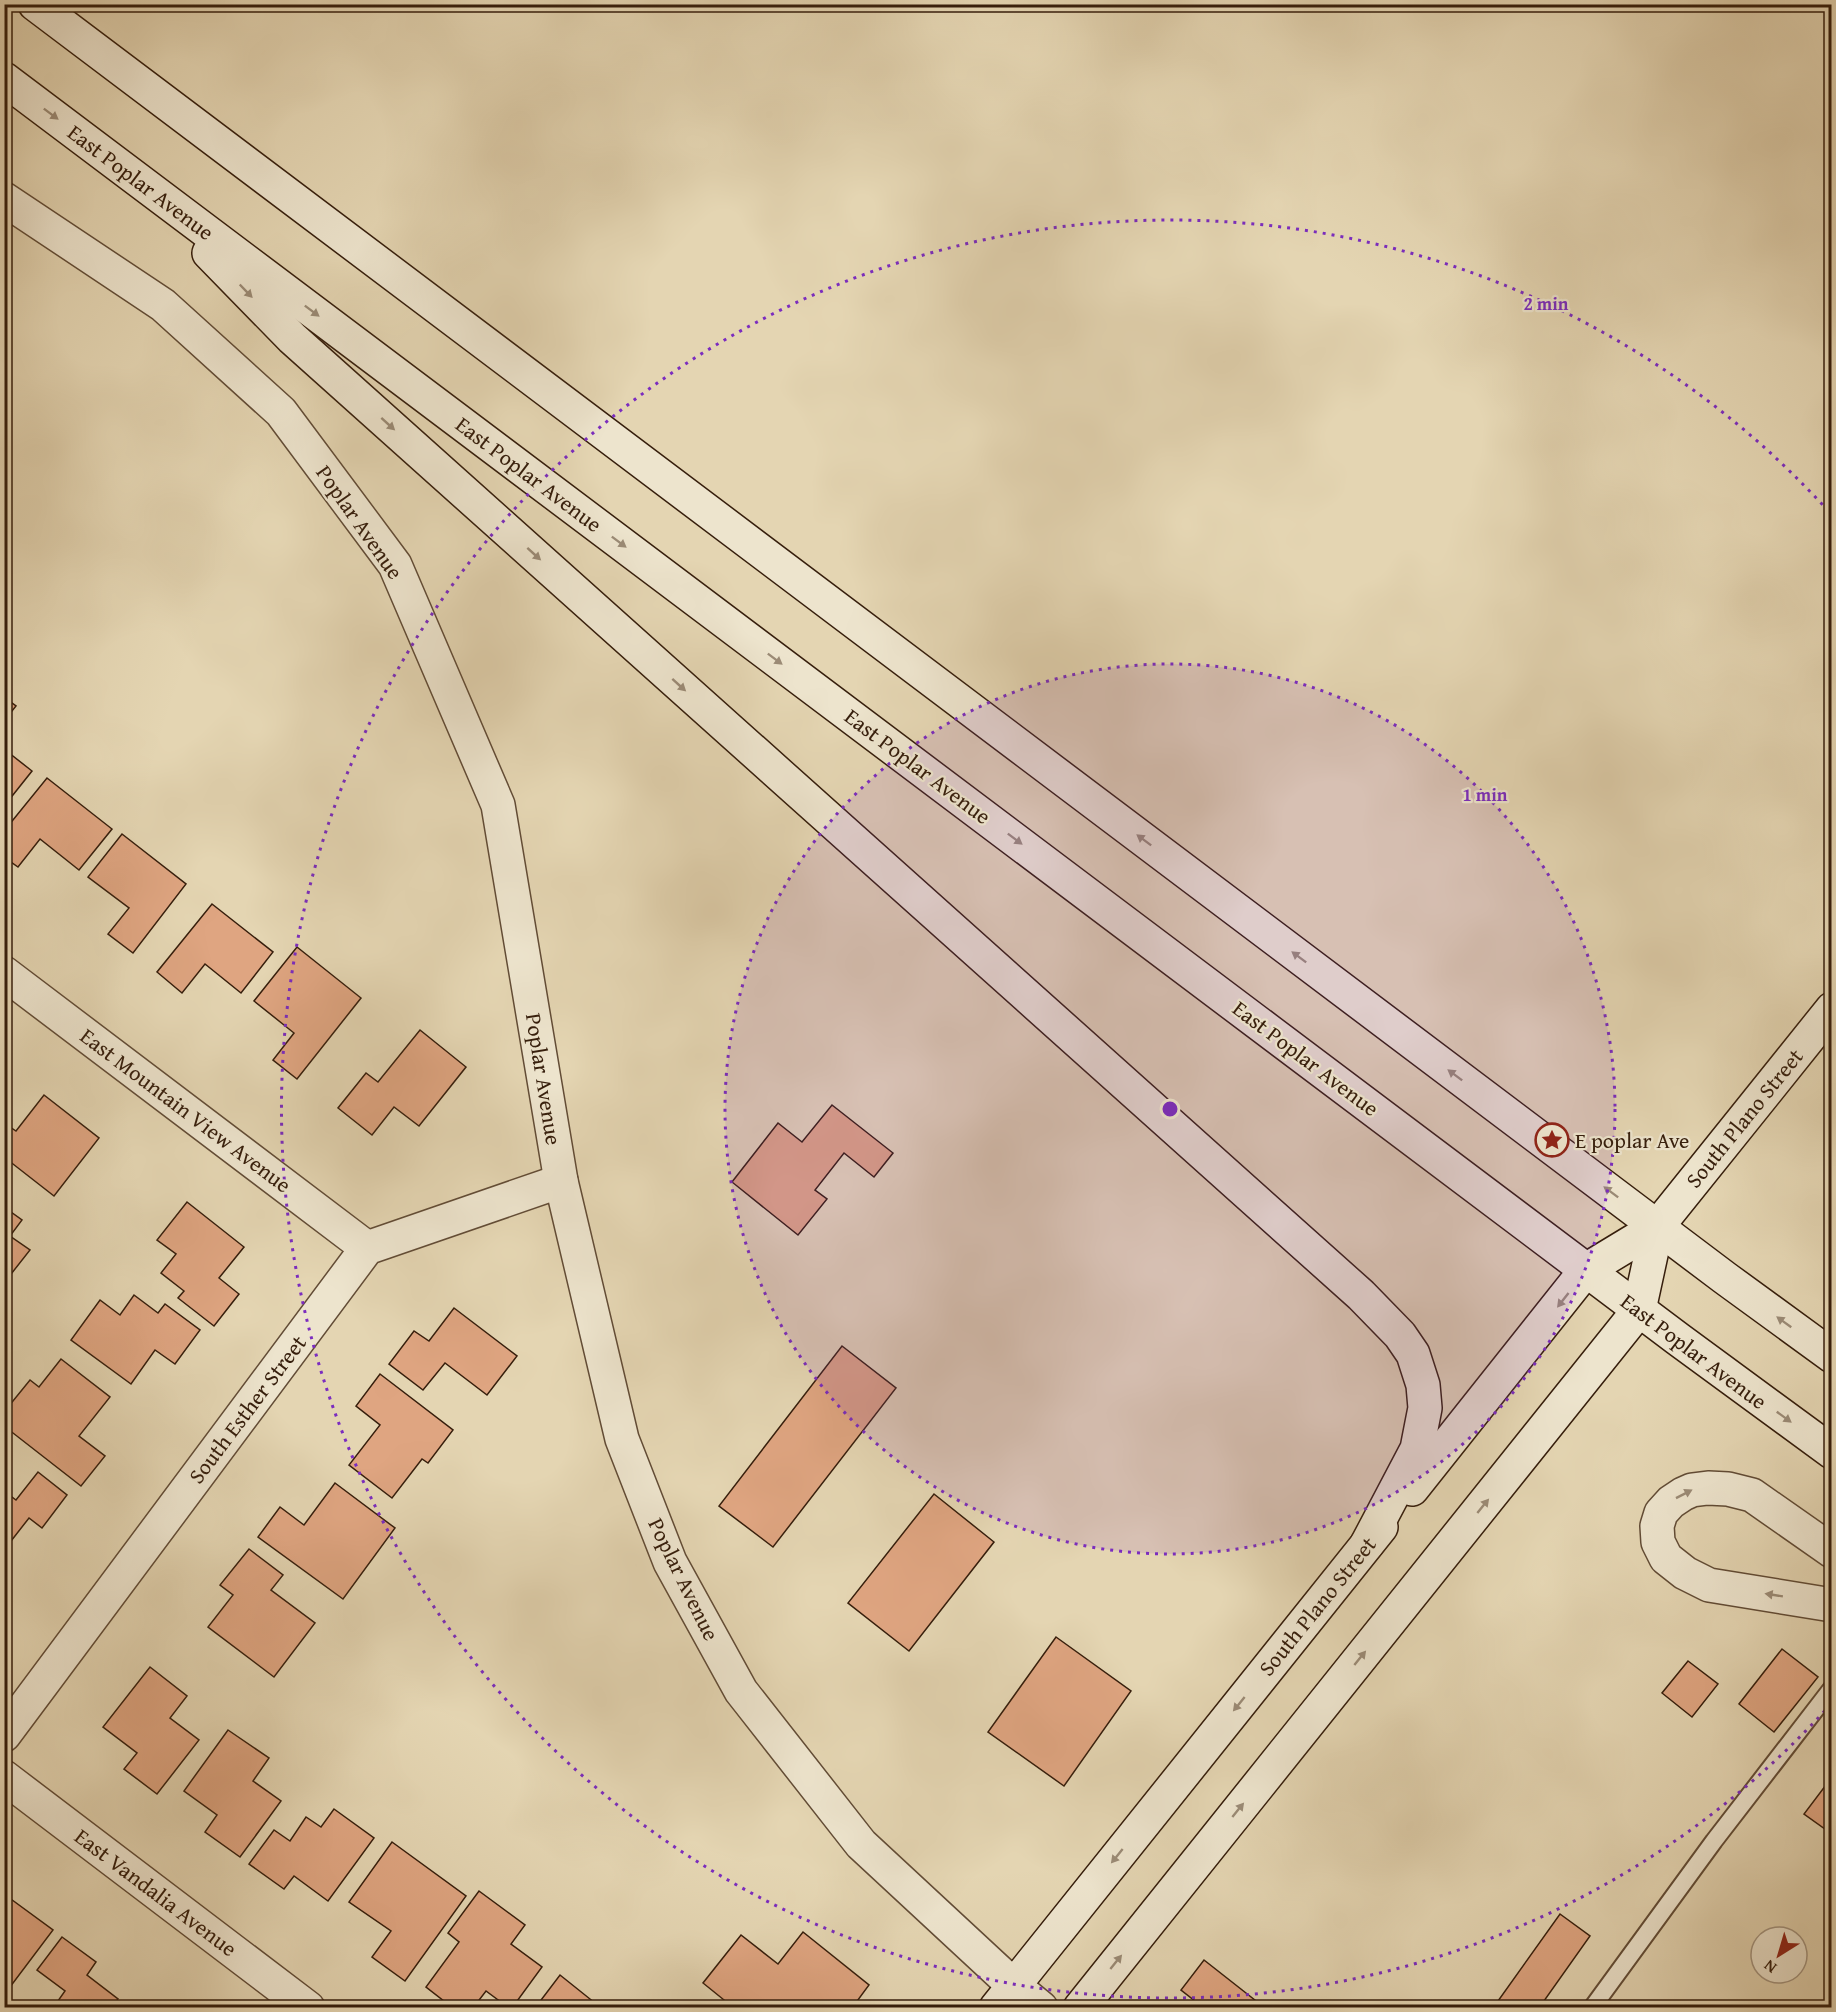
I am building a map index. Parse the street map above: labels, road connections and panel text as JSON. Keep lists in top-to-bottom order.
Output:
{
  "streets": {
    "main road": [
      "East Poplar Avenue",
      "Poplar Avenue",
      "East Mountain View Avenue",
      "South Plano Street",
      "South Esther Street",
      "East Vandalia Avenue"
    ]
  },
  "crossings": [
    ["East Poplar Avenue", "South Plano Street"],
    ["Poplar Avenue", "South Plano Street"],
    ["East Mountain View Avenue", "South Esther Street"]
  ],
  "places": {
    "place": ["E poplar Ave"]
  },
  "north": "bottom left",
  "rings": ["2 min", "1 min"]
}
